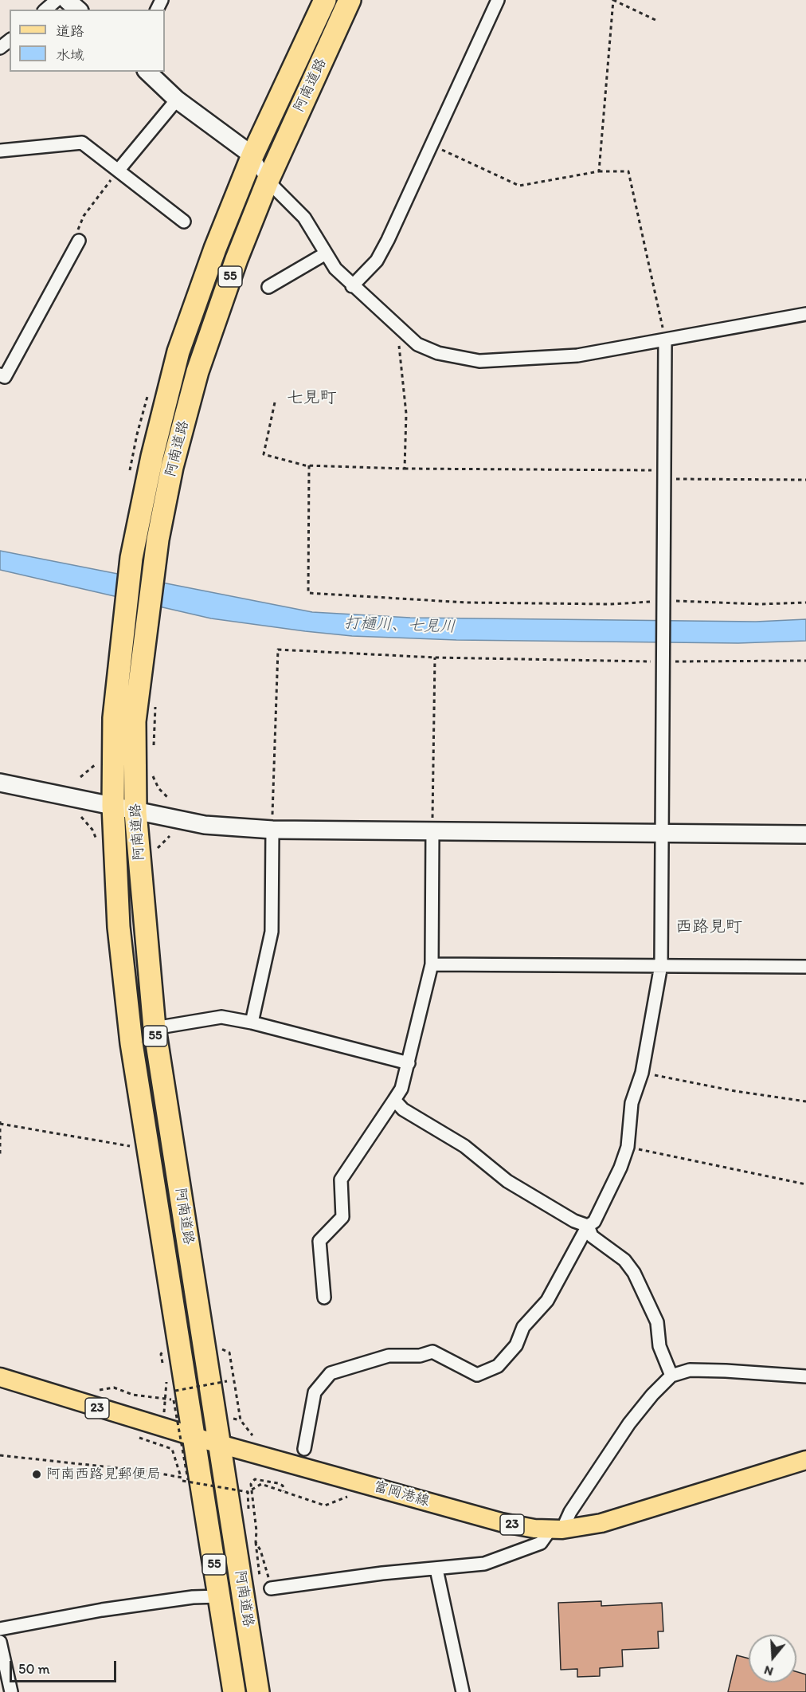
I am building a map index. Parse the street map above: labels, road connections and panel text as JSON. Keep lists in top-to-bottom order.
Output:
{
  "streets": {
    "highway": ["阿南道路", "55"],
    "main road": ["23", "富岡港線"]
  },
  "crossings": [
    ["阿南道路", "富岡港線"]
  ],
  "districts": ["七見町", "西路見町"],
  "water": ["打樋川、七見川"],
  "places": ["阿南西路見郵便局"],
  "legend": ["道路", "水域"],
  "scale_bar": "50 m",
  "north": "bottom"
}
